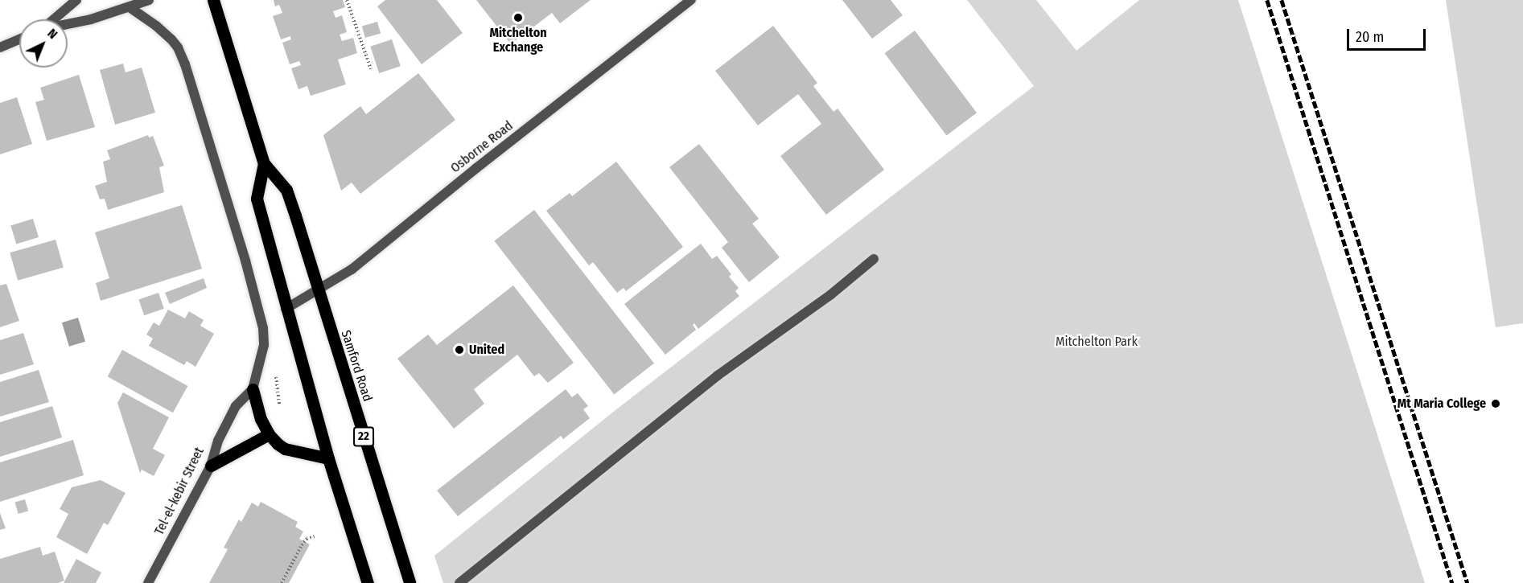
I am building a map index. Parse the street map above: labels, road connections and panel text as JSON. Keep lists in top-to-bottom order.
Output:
{
  "streets": {
    "main road": ["Samford Road", "22"],
    "street": ["Osborne Road", "Tel-el-kebir Street"]
  },
  "crossings": [
    ["Osborne Road", "Samford Road"]
  ],
  "parks": ["Mitchelton Park"],
  "places": ["Mitchelton Exchange", "United", "Mt Maria College"],
  "scale_bar": "20 m",
  "north": "top right"
}
